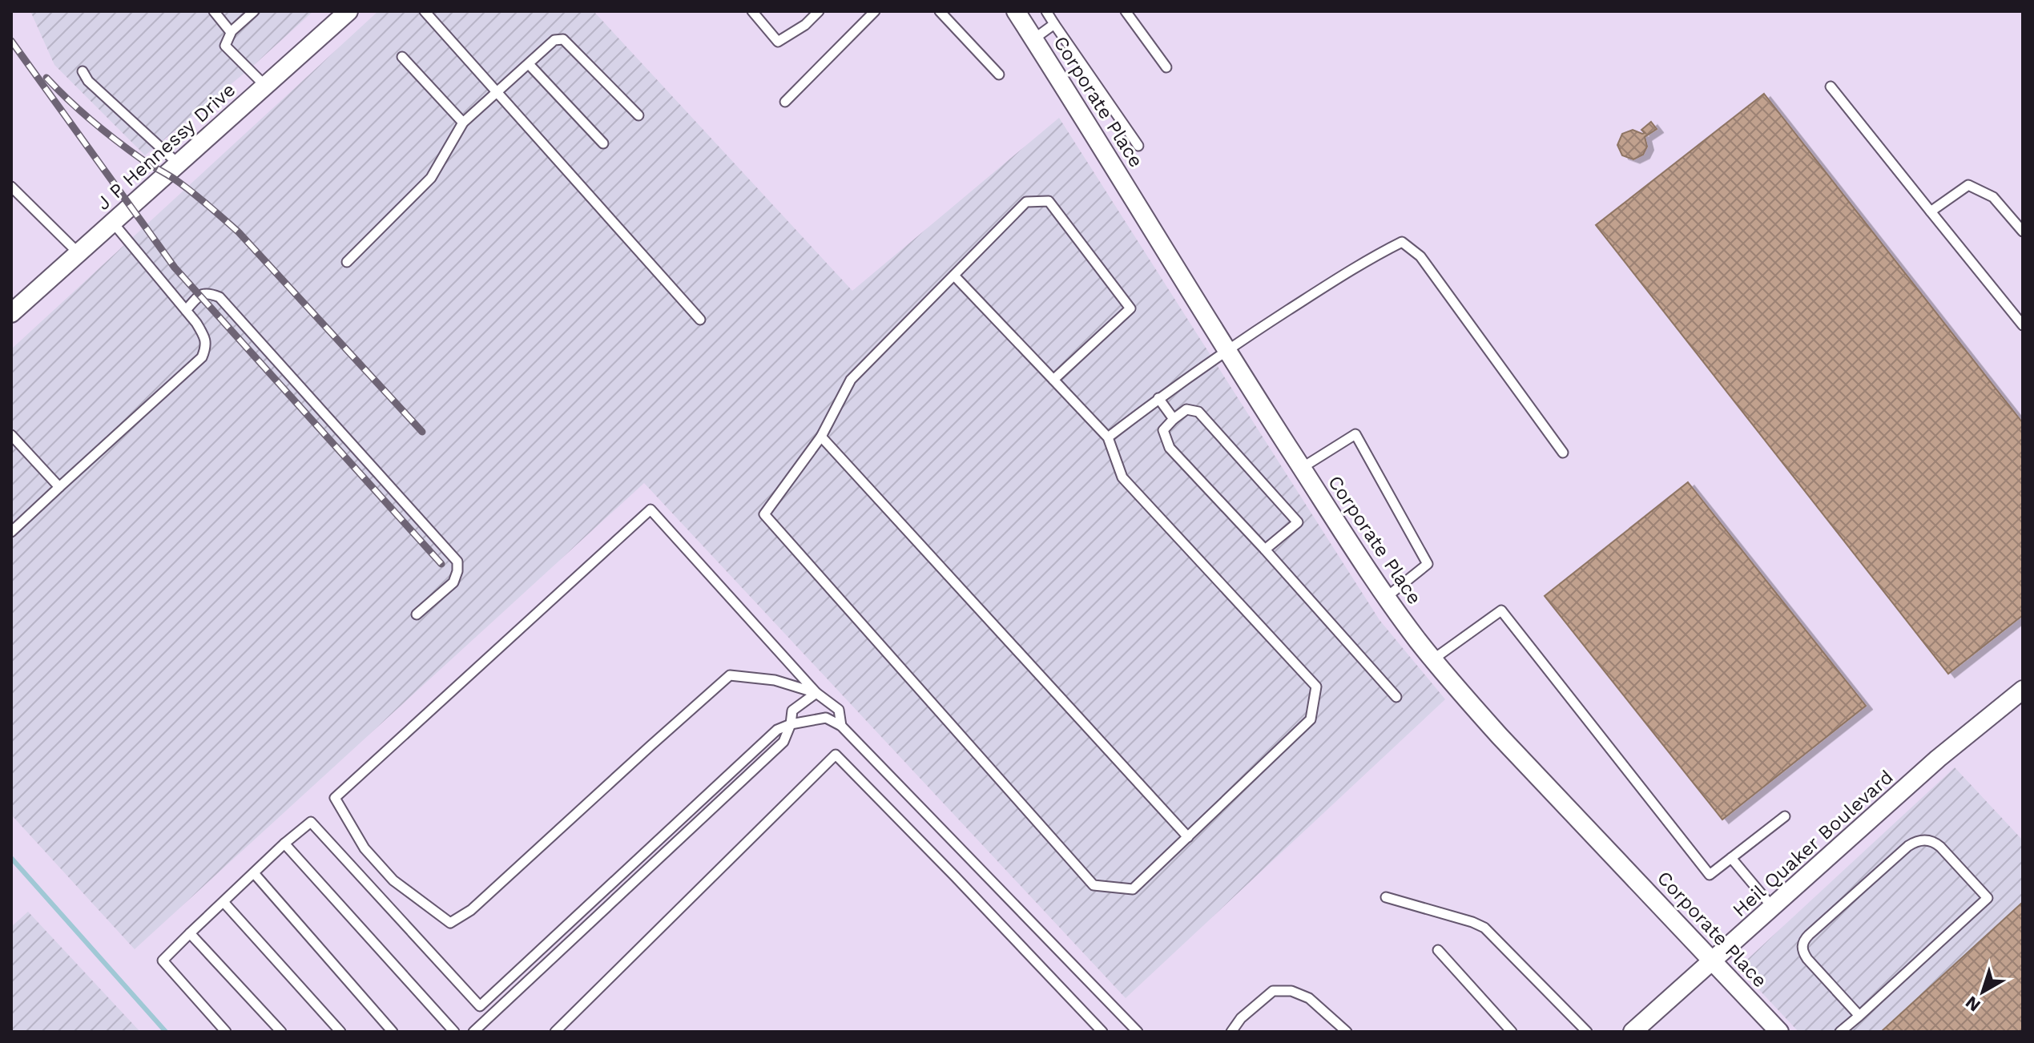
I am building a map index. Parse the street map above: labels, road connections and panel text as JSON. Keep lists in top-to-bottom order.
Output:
{
  "streets": {
    "street": ["Corporate Place", "J P Hennessy Drive", "Heil Quaker Boulevard"]
  },
  "crossings": [
    ["Corporate Place", "Heil Quaker Boulevard"]
  ],
  "north": "bottom left"
}
